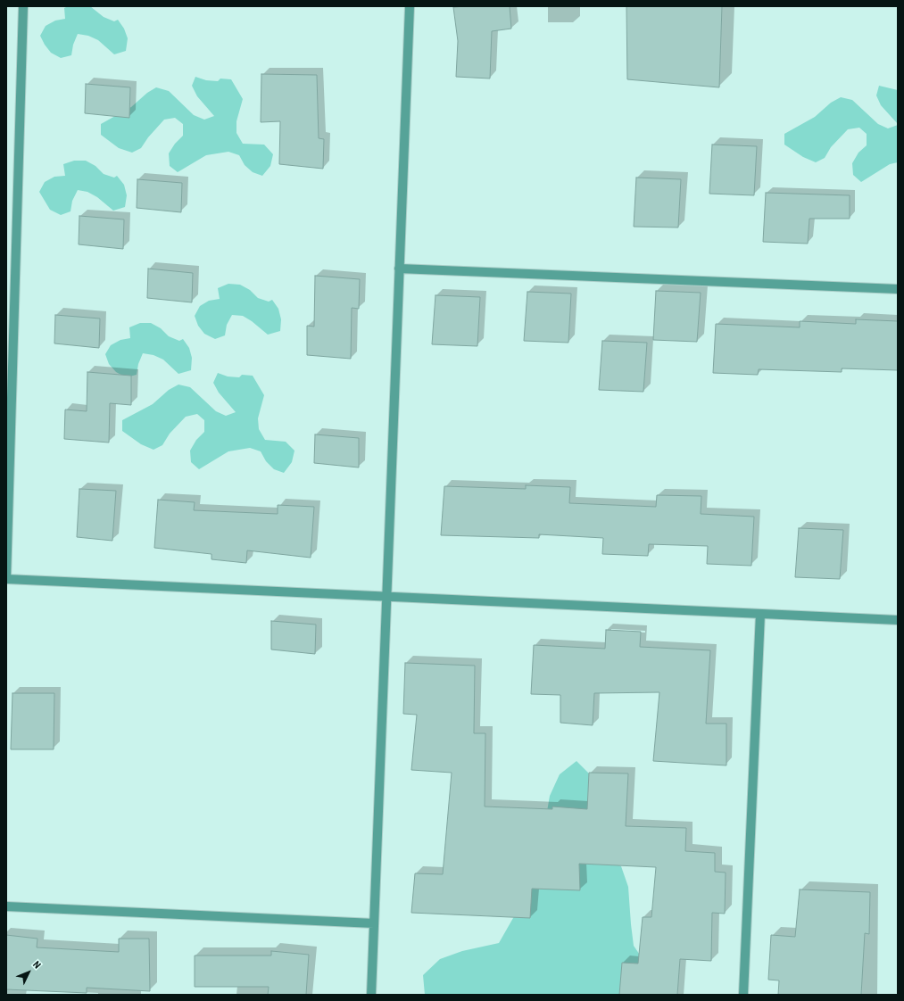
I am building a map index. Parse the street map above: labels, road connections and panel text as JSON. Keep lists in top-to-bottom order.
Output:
{
  "north": "top right"
}
